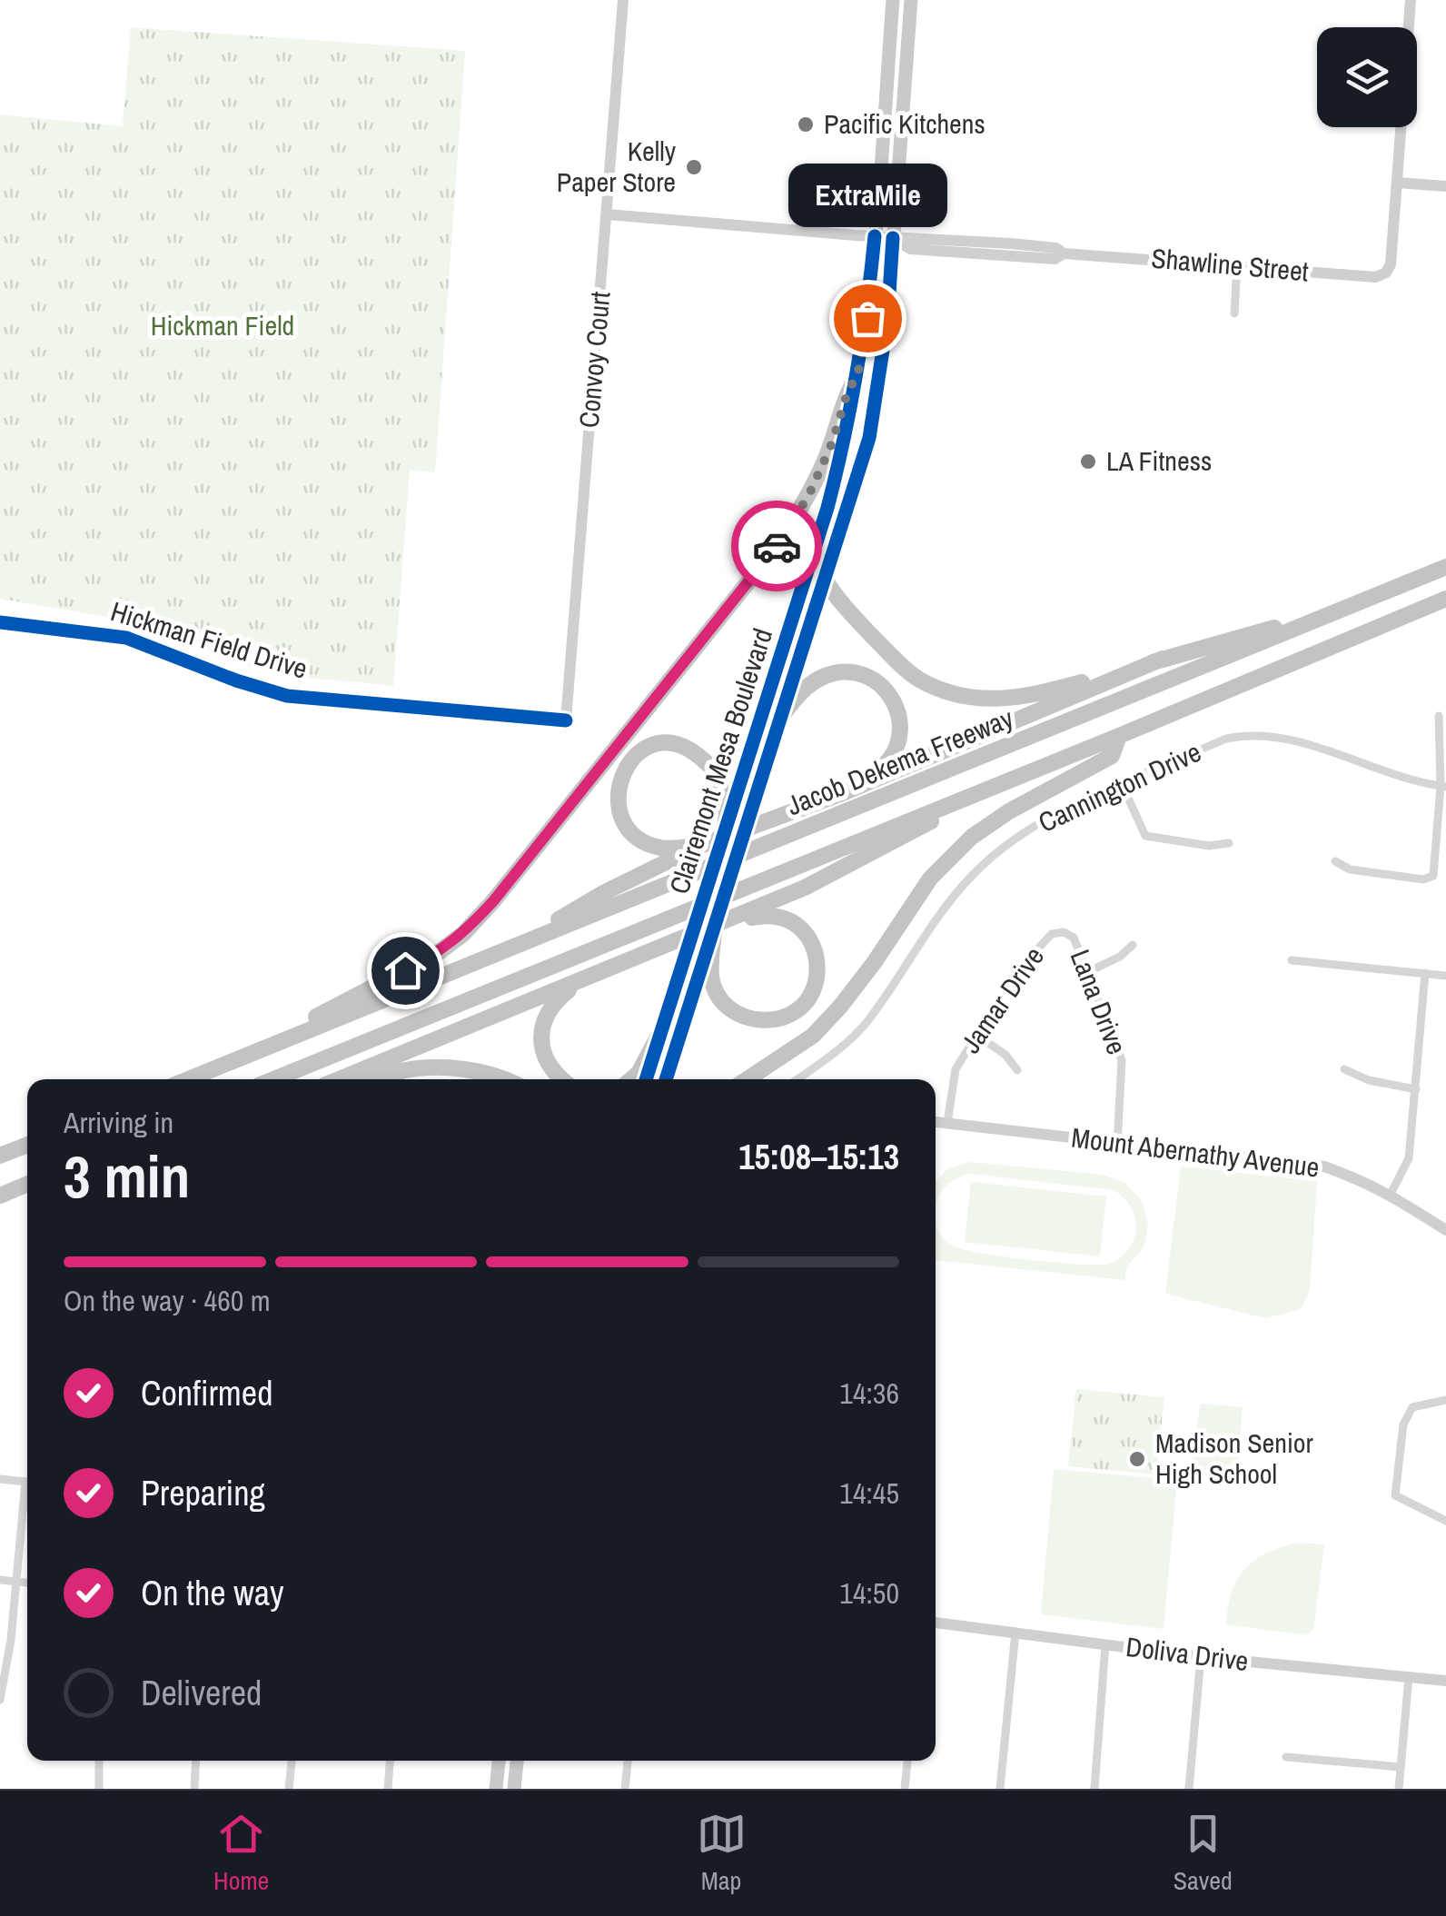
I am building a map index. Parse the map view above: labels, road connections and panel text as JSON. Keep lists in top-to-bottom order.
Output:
{
  "streets": {
    "highway": ["Jacob Dekema Freeway"],
    "main road": ["Clairemont Mesa Boulevard"],
    "street": [
      "Shawline Street",
      "Convoy Court",
      "Hickman Field Drive",
      "Cannington Drive",
      "Jamar Drive",
      "Lana Drive",
      "Mount Abernathy Avenue",
      "Doliva Drive"
    ]
  },
  "crossings": [
    ["Shawline Street", "Convoy Court"],
    ["Shawline Street", "Clairemont Mesa Boulevard"],
    ["Convoy Court", "Hickman Field Drive"],
    ["Jamar Drive", "Lana Drive"],
    ["Jamar Drive", "Mount Abernathy Avenue"],
    ["Lana Drive", "Mount Abernathy Avenue"]
  ],
  "parks": ["Hickman Field"],
  "places": [
    "Pacific Kitchens",
    "Kelly Paper Store",
    "ExtraMile",
    "LA Fitness",
    "Madison Senior High School"
  ],
  "page": {
    "bubble": "ExtraMile",
    "heading": ["3 min", "Arriving in", "15:08–15:13"],
    "bar": "On the way · 460 m",
    "list": [
      ["Confirmed", "14:36"],
      ["Preparing", "14:45"],
      ["On the way", "14:50"],
      "Delivered"
    ],
    "tabs": ["Home", "Map", "Saved"]
  }
}
